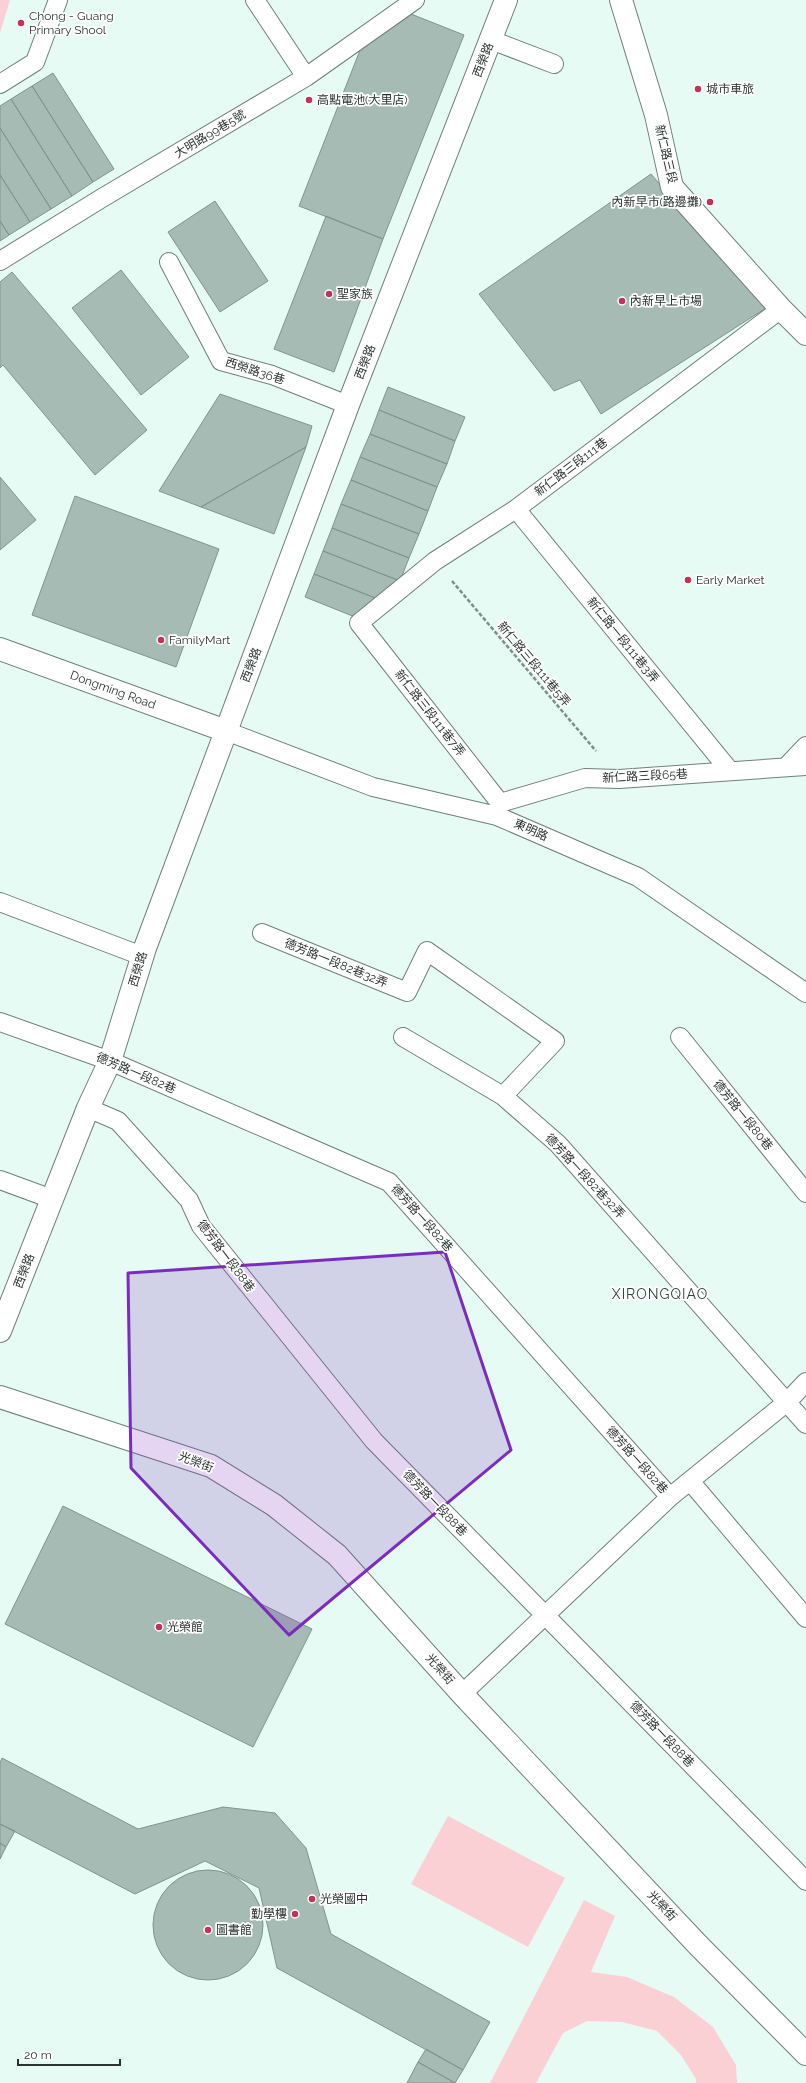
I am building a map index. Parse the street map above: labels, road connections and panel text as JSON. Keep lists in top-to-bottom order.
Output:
{
  "streets": {
    "street": [
      "西榮路",
      "新仁路三段",
      "Dongming Road",
      "光榮街"
    ],
    "lane": [
      "大明路99巷5號",
      "西榮路36巷",
      "新仁路三段111巷",
      "新仁路一段111巷3弄",
      "新仁路三段111巷7弄",
      "新仁路三段65巷",
      "東明路",
      "德芳路一段82巷32弄",
      "德芳路一段82巷",
      "德芳路一段80巷",
      "德芳路一段88巷"
    ],
    "path": ["新仁路三段111巷5弄"]
  },
  "crossings": [
    ["西榮路", "西榮路36巷"],
    ["西榮路", "Dongming Road"],
    ["西榮路", "東明路"],
    ["西榮路", "德芳路一段82巷"],
    ["西榮路", "德芳路一段88巷"],
    ["新仁路三段", "新仁路三段111巷"],
    ["新仁路三段111巷", "新仁路一段111巷3弄"],
    ["新仁路三段111巷", "新仁路三段111巷5弄"],
    ["新仁路三段111巷", "新仁路三段111巷7弄"],
    ["新仁路一段111巷3弄", "新仁路三段65巷"],
    ["新仁路三段111巷5弄", "新仁路三段65巷"],
    ["Dongming Road", "東明路"],
    ["新仁路三段111巷7弄", "新仁路三段65巷"],
    ["新仁路三段111巷7弄", "東明路"],
    ["新仁路三段65巷", "東明路"]
  ],
  "districts": ["XIRONGQIAO"],
  "places": [
    "Chong - Guang Primary Shool",
    "城市車旅",
    "高點電池(大里店)",
    "內新早市(路邊攤)",
    "聖家族",
    "內新早上市場",
    "Early Market",
    "FamilyMart",
    "光榮館",
    "光榮國中",
    "勤學樓",
    "圖書館"
  ],
  "scale_bar": "20 m"
}
